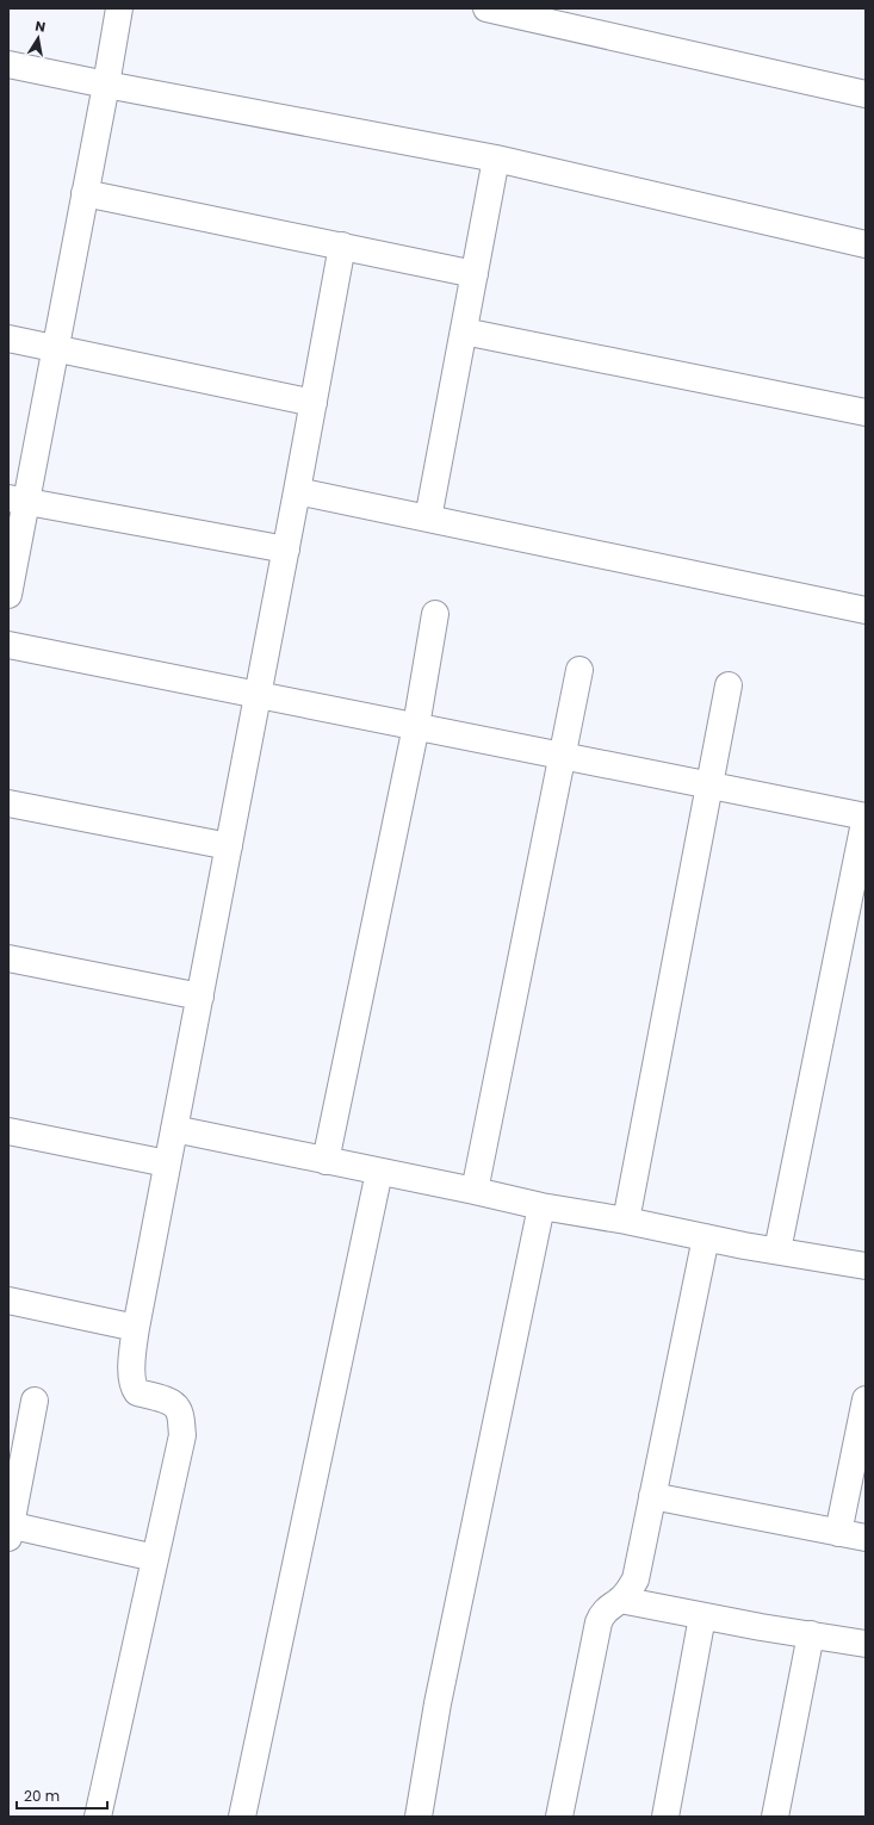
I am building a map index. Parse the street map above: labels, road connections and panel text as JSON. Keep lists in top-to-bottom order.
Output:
{
  "scale_bar": "20 m",
  "north": "top"
}
